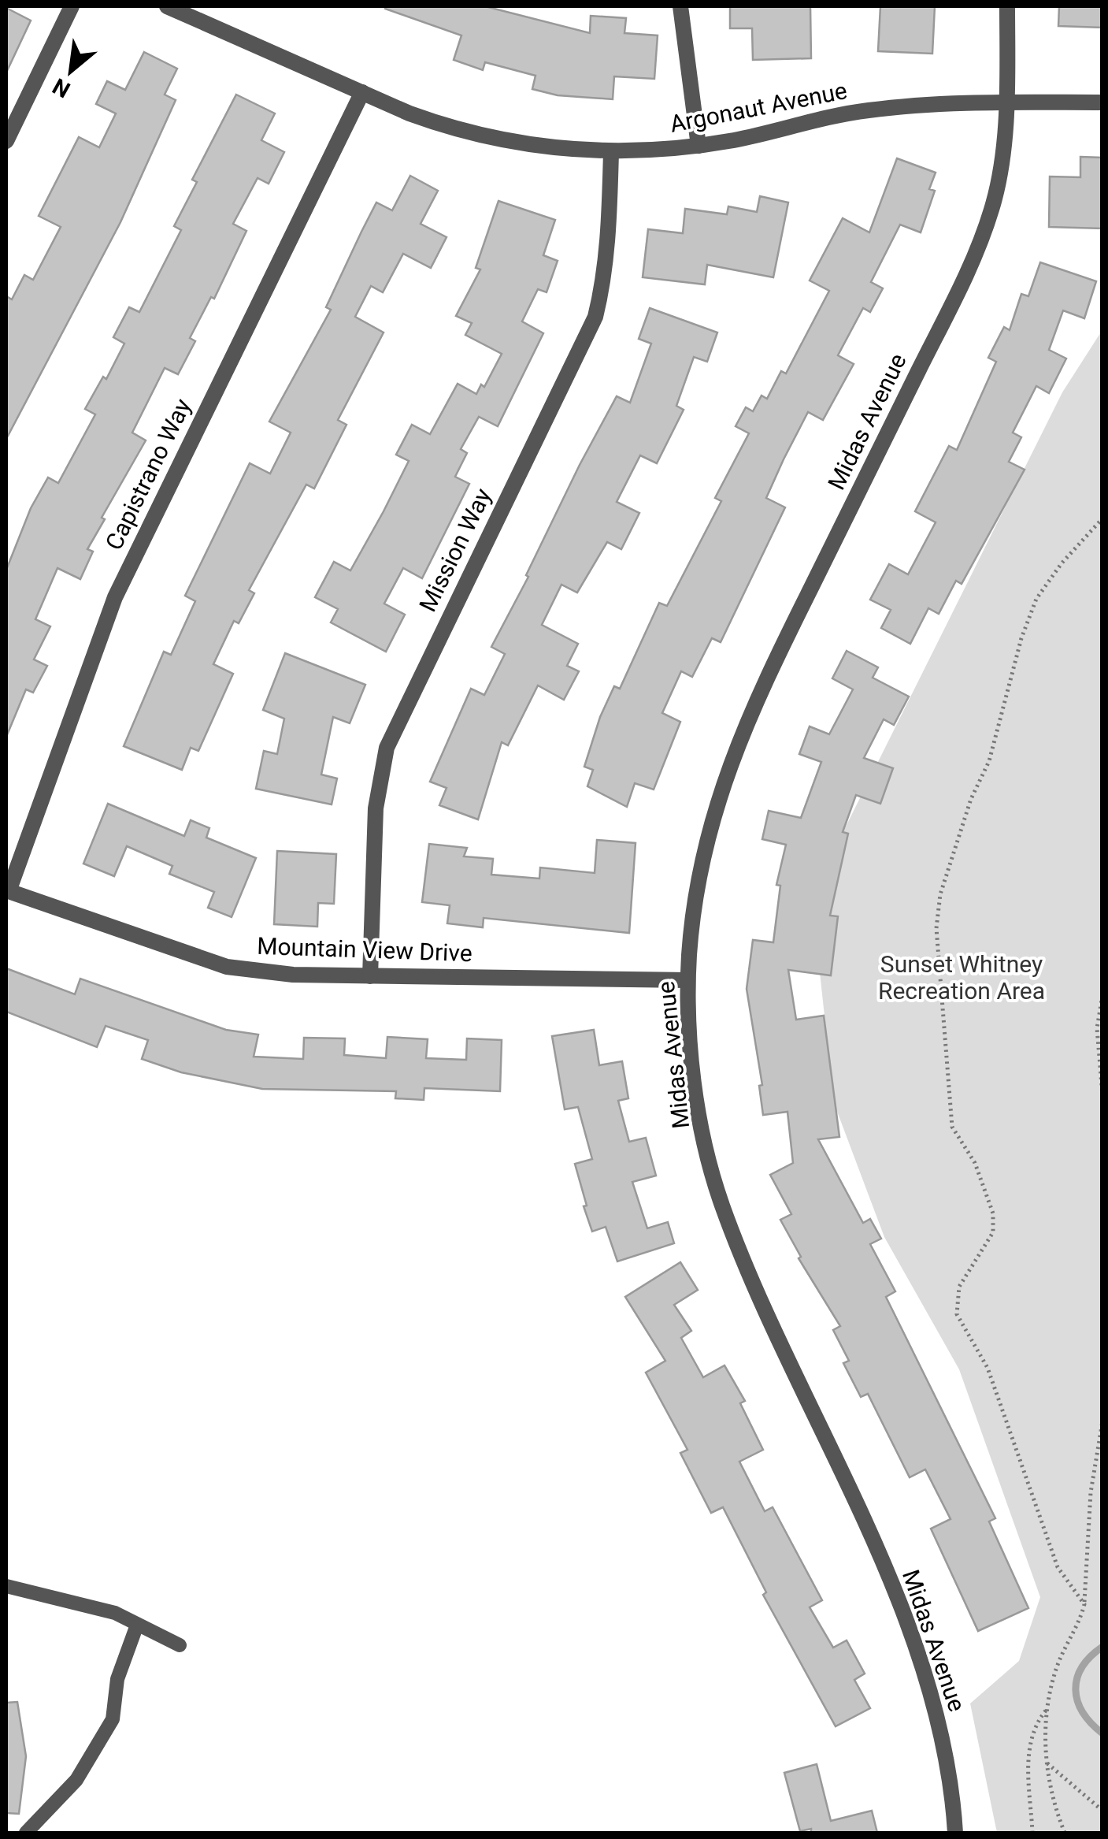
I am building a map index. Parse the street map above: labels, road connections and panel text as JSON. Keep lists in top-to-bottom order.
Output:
{
  "streets": {
    "street": [
      "Argonaut Avenue",
      "Midas Avenue",
      "Capistrano Way",
      "Mission Way",
      "Mountain View Drive"
    ]
  },
  "crossings": [
    ["Argonaut Avenue", "Midas Avenue"],
    ["Argonaut Avenue", "Capistrano Way"],
    ["Argonaut Avenue", "Mission Way"],
    ["Midas Avenue", "Mountain View Drive"],
    ["Capistrano Way", "Mountain View Drive"],
    ["Mission Way", "Mountain View Drive"]
  ],
  "parks": ["Sunset Whitney Recreation Area"],
  "north": "bottom left"
}
